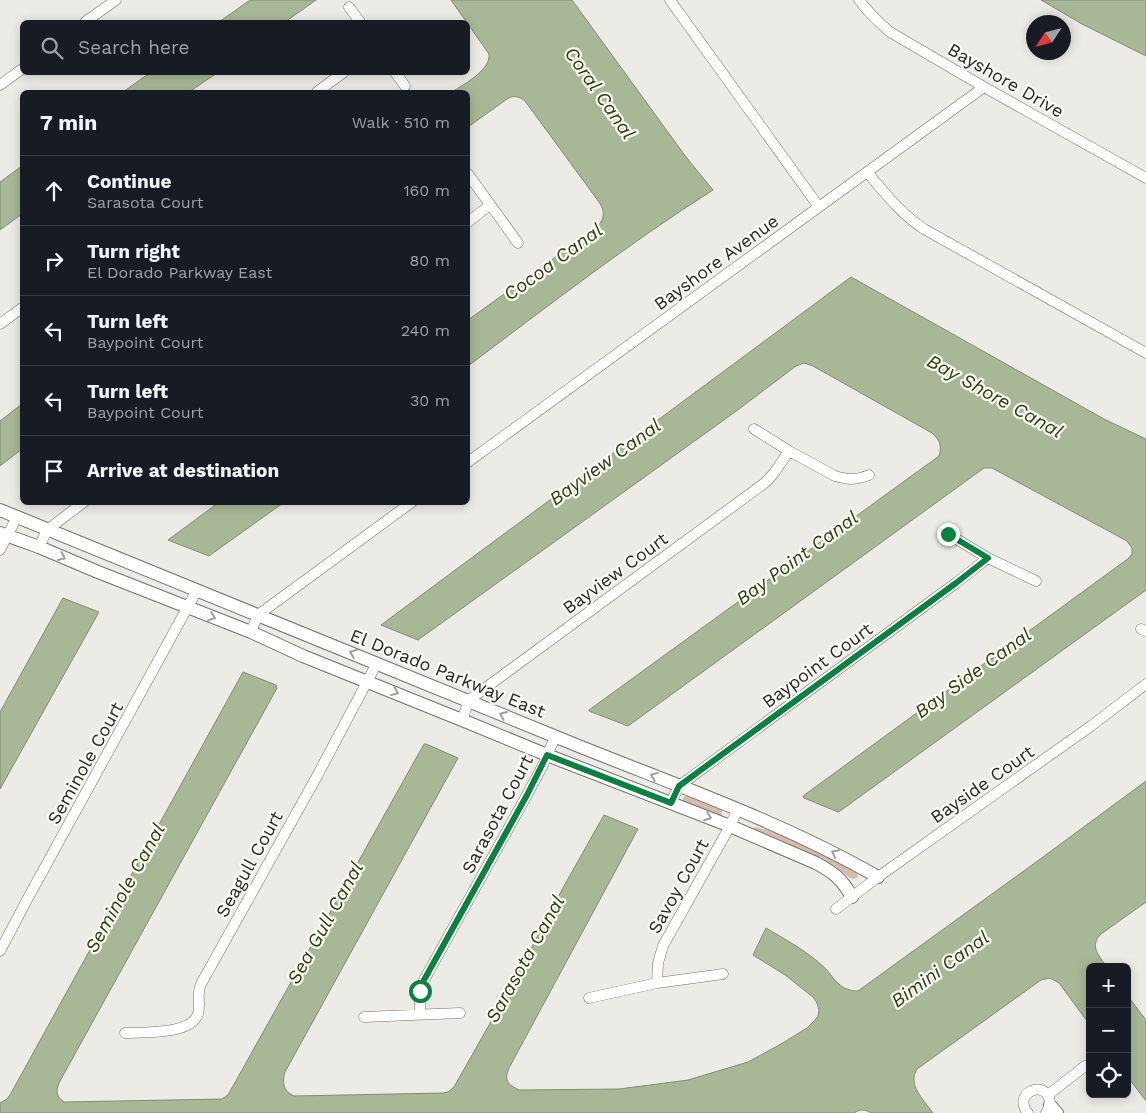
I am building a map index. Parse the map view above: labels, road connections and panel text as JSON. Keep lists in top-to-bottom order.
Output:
{
  "streets": {
    "street": [
      "Bayshore Drive",
      "Bayshore Avenue",
      "Bayview Court",
      "Baypoint Court",
      "El Dorado Parkway East",
      "Seminole Court",
      "Bayside Court",
      "Sarasota Court",
      "Seagull Court",
      "Savoy Court"
    ]
  },
  "crossings": [
    ["Bayshore Drive", "Bayshore Avenue"],
    ["Bayview Court", "El Dorado Parkway East"],
    ["Baypoint Court", "El Dorado Parkway East"],
    ["El Dorado Parkway East", "Seminole Court"],
    ["El Dorado Parkway East", "Bayside Court"],
    ["El Dorado Parkway East", "Sarasota Court"],
    ["El Dorado Parkway East", "Seagull Court"],
    ["El Dorado Parkway East", "Savoy Court"]
  ],
  "water": [
    "Coral Canal",
    "Cocoa Canal",
    "Bay Shore Canal",
    "Bayview Canal",
    "Bay Point Canal",
    "Bay Side Canal",
    "Seminole Canal",
    "Sea Gull Canal",
    "Sarasota Canal",
    "Bimini Canal"
  ],
  "north": "bottom left",
  "page": {
    "search": "Search here",
    "heading": ["7 min", "Walk · 510 m"],
    "list": [
      ["Continue", "Sarasota Court", "160 m"],
      ["Turn right", "El Dorado Parkway East", "80 m"],
      ["Turn left", "Baypoint Court", "240 m"],
      ["Turn left", "Baypoint Court", "30 m"],
      "Arrive at destination"
    ],
    "map_buttons": ["+", "−"]
  }
}
